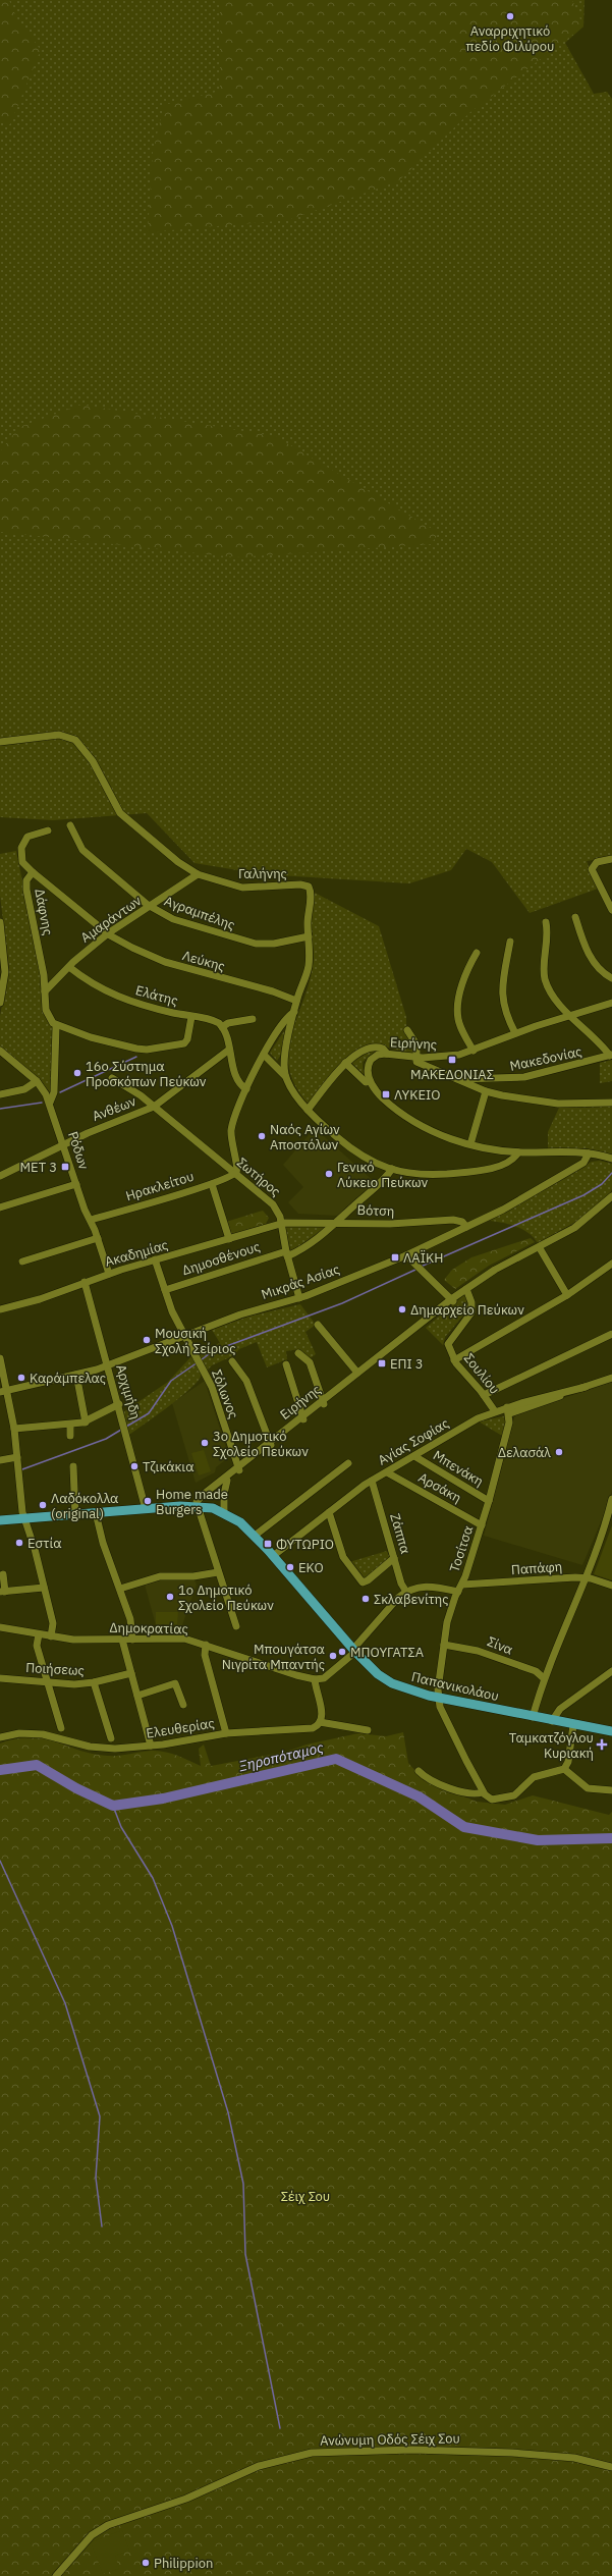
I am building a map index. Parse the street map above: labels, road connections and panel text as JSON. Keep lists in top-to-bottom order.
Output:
{
  "streets": {
    "main road": ["Παπανικολάου"],
    "street": [
      "Γαλήνης",
      "Δάφνης",
      "Αγραμπέλης",
      "Αμαράντων",
      "Λεύκης",
      "Ελάτης",
      "Ειρήνης",
      "Μακεδονίας",
      "Ανθέων",
      "Ρόδων",
      "Σωτήρος",
      "Ηρακλείτου",
      "Βότση",
      "Ακαδημίας",
      "Δημοσθένους",
      "Μικράς Ασίας",
      "Σουλίου",
      "Αρχιμήδη",
      "Σόλωνος",
      "Αγίας Σοφίας",
      "Μπενάκη",
      "Αρσάκη",
      "Ζάππα",
      "Τοσίτσα",
      "Παπάφη",
      "Δημοκρατίας",
      "Σίνα",
      "Ποιήσεως",
      "Ελευθερίας",
      "Ανώνυμη Οδός Σέιχ Σου"
    ]
  },
  "crossings": [
    ["Γαλήνης", "Αγραμπέλης"],
    ["Γαλήνης", "Αμαράντων"],
    ["Γαλήνης", "Λεύκης"],
    ["Δάφνης", "Αμαράντων"],
    ["Δάφνης", "Λεύκης"],
    ["Δάφνης", "Ρόδων"],
    ["Αγραμπέλης", "Αμαράντων"],
    ["Αμαράντων", "Λεύκης"],
    ["Αμαράντων", "Ελάτης"],
    ["Ειρήνης", "Σουλίου"],
    ["Ειρήνης", "Σόλωνος"],
    ["Ειρήνης", "Παπανικολάου"],
    ["Ανθέων", "Ρόδων"],
    ["Ανθέων", "Σωτήρος"],
    ["Ρόδων", "Ηρακλείτου"],
    ["Ρόδων", "Ακαδημίας"],
    ["Σωτήρος", "Ηρακλείτου"],
    ["Σωτήρος", "Βότση"],
    ["Σωτήρος", "Ακαδημίας"],
    ["Σωτήρος", "Δημοσθένους"],
    ["Σωτήρος", "Μικράς Ασίας"],
    ["Βότση", "Ακαδημίας"],
    ["Βότση", "Δημοσθένους"],
    ["Βότση", "Μικράς Ασίας"],
    ["Ακαδημίας", "Αρχιμήδη"],
    ["Ακαδημίας", "Σόλωνος"],
    ["Δημοσθένους", "Σόλωνος"],
    ["Μικράς Ασίας", "Αρχιμήδη"],
    ["Μικράς Ασίας", "Σόλωνος"],
    ["Σουλίου", "Αγίας Σοφίας"],
    ["Αρχιμήδη", "Παπανικολάου"],
    ["Αγίας Σοφίας", "Μπενάκη"],
    ["Αγίας Σοφίας", "Αρσάκη"],
    ["Αγίας Σοφίας", "Ζάππα"],
    ["Αγίας Σοφίας", "Τοσίτσα"],
    ["Αγίας Σοφίας", "Παπανικολάου"],
    ["Μπενάκη", "Τοσίτσα"],
    ["Αρσάκη", "Τοσίτσα"],
    ["Τοσίτσα", "Παπάφη"],
    ["Τοσίτσα", "Σίνα"],
    ["Τοσίτσα", "Παπανικολάου"]
  ],
  "water": ["Ξηροπόταμος"],
  "parks": ["Σέιχ Σου"],
  "places": {
    "other": [
      "Αναρριχητικό πεδίο Φιλύρου",
      "16ο Σύστημα Προσκόπων Πεύκων",
      "Ναός Αγίων Αποστόλων",
      "Γενικό Λύκειο Πεύκων",
      "Δημαρχείο Πεύκων",
      "Μουσική Σχολή Σείριος",
      "Καράμπελας",
      "3ο Δημοτικό Σχολείο Πεύκων",
      "Δελασάλ",
      "Τζικάκια",
      "Home made Burgers",
      "Λαδόκολλα (original)",
      "Εστία",
      "EKO",
      "1ο Δημοτικό Σχολείο Πεύκων",
      "Σκλαβενίτης",
      "ΜΠΟΥΓΑΤΣΑ",
      "Μπουγάτσα Νιγρίτα Μπαντής",
      "Philippion"
    ],
    "transit": [
      "ΜΑΚΕΔΟΝΙΑΣ",
      "ΛΥΚΕΙΟ",
      "ΜΕΤ 3",
      "ΛΑΪΚΗ",
      "ΕΠΙ 3",
      "ΦΥΤΩΡΙΟ"
    ],
    "health": ["Ταμκατζόγλου Κυριακή"]
  }
}
